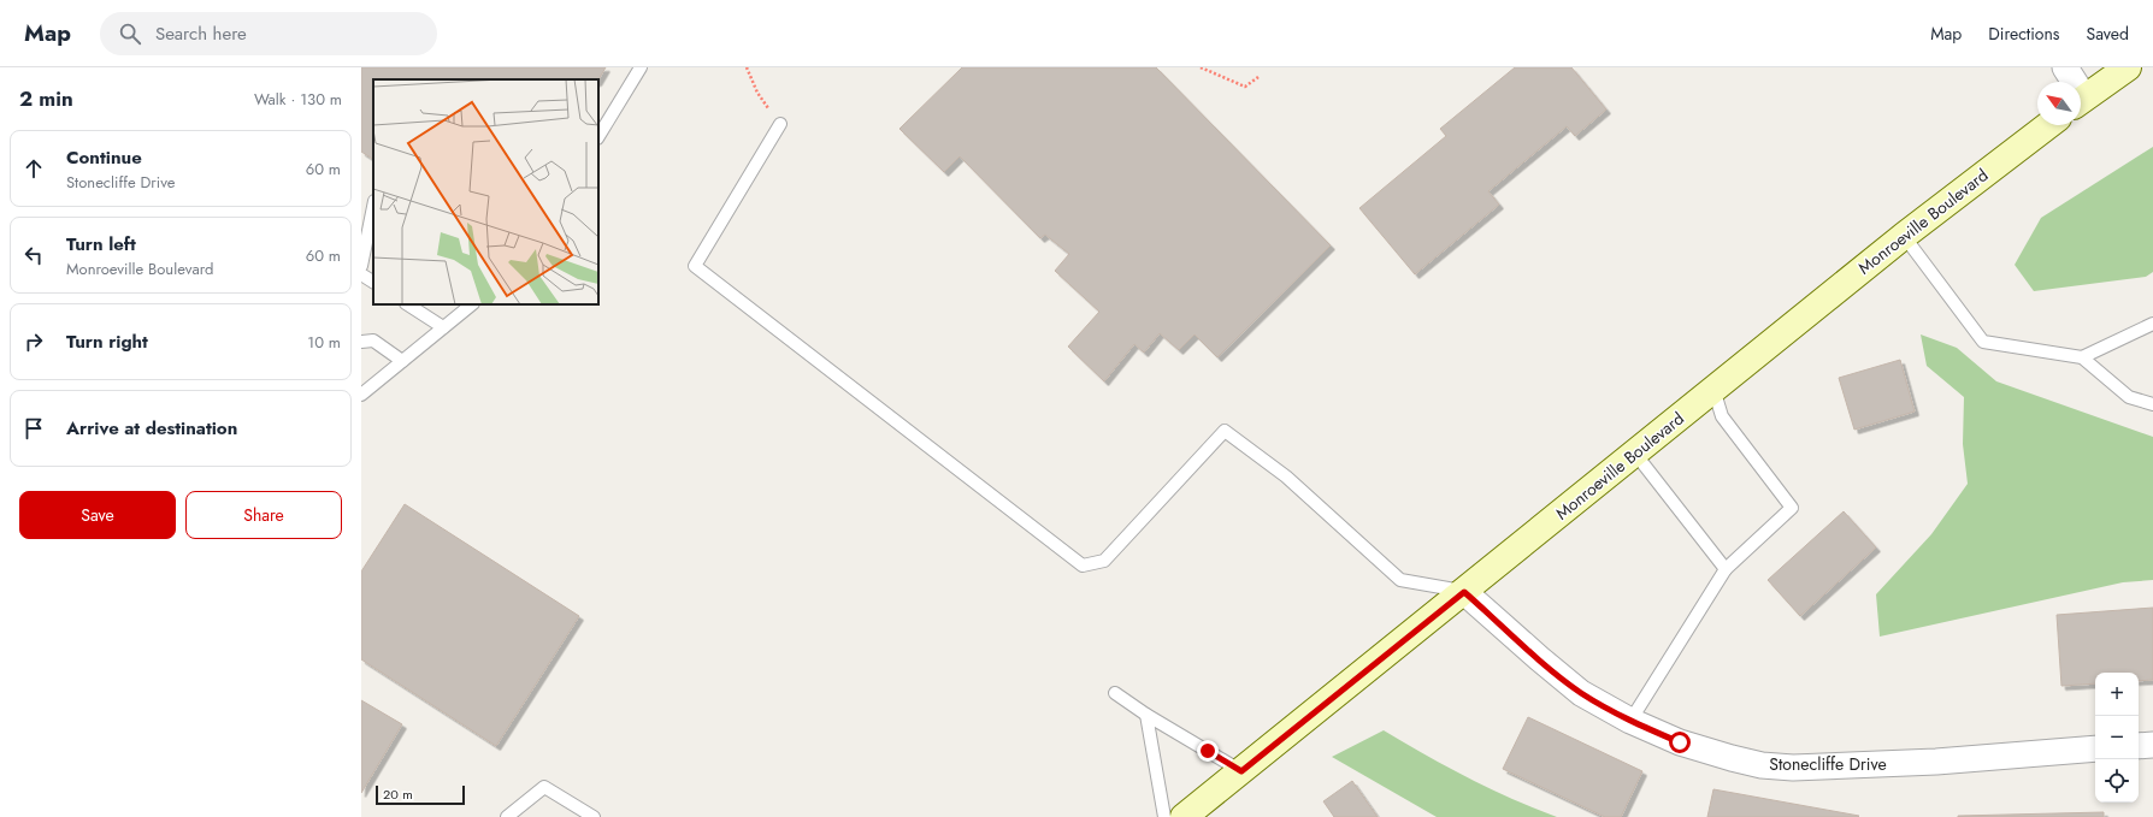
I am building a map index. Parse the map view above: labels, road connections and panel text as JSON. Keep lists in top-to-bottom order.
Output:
{
  "streets": {
    "main road": ["Monroeville Boulevard"],
    "street": ["Stonecliffe Drive"]
  },
  "crossings": [
    ["Monroeville Boulevard", "Stonecliffe Drive"]
  ],
  "scale_bar": "20 m",
  "north": "top left",
  "page": {
    "header": "Map",
    "search": "Search here",
    "nav": ["Map", "Directions", "Saved"],
    "heading": ["2 min", "Walk · 130 m"],
    "list": [
      ["Continue", "Stonecliffe Drive", "60 m"],
      ["Turn left", "Monroeville Boulevard", "60 m"],
      ["Turn right", "10 m"],
      "Arrive at destination"
    ],
    "buttons": ["Save", "Share"],
    "map_buttons": ["+", "−"],
    "scale": "20 m"
  }
}
